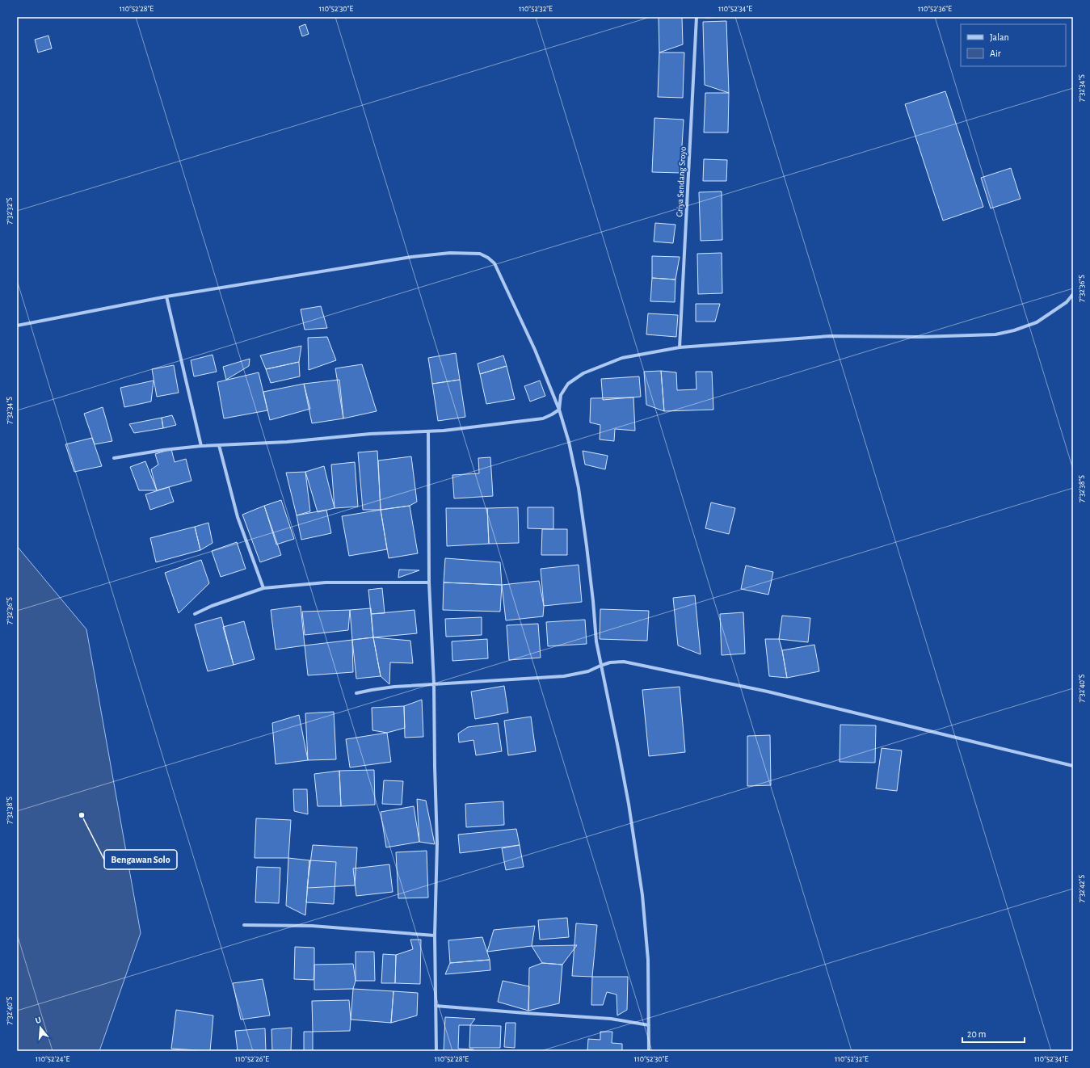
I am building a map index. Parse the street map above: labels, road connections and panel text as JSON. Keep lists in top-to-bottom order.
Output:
{
  "streets": {
    "street": ["Griya Sendang Sroyo"]
  },
  "places": ["Bengawan Solo"],
  "legend": ["Jalan", "Air"],
  "scale_bar": "20 m",
  "north": "top",
  "coordinates": [
    "110°52'28\"E",
    "110°52'30\"E",
    "110°52'32\"E",
    "110°52'34\"E",
    "110°52'36\"E",
    "7°32'34\"S",
    "7°32'32\"S",
    "7°32'36\"S",
    "7°32'38\"S",
    "7°32'40\"S",
    "7°32'42\"S",
    "110°52'24\"E",
    "110°52'26\"E"
  ]
}
